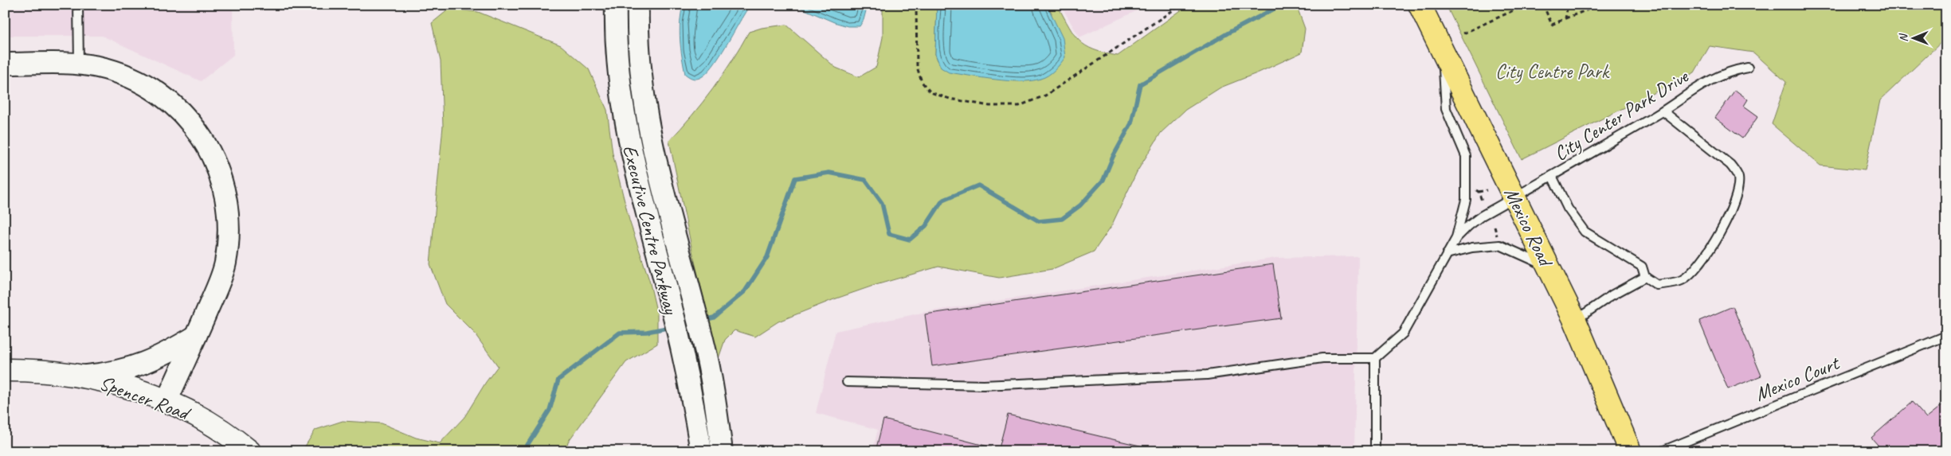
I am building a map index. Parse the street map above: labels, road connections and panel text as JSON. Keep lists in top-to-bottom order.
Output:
{
  "streets": {
    "main road": ["Mexico Road", "Spencer Road"],
    "street": ["Executive Centre Parkway"],
    "lane": ["City Center Park Drive", "Mexico Court"]
  },
  "crossings": [
    ["City Center Park Drive", "Mexico Road"]
  ],
  "parks": ["City Centre Park"],
  "north": "left"
}
